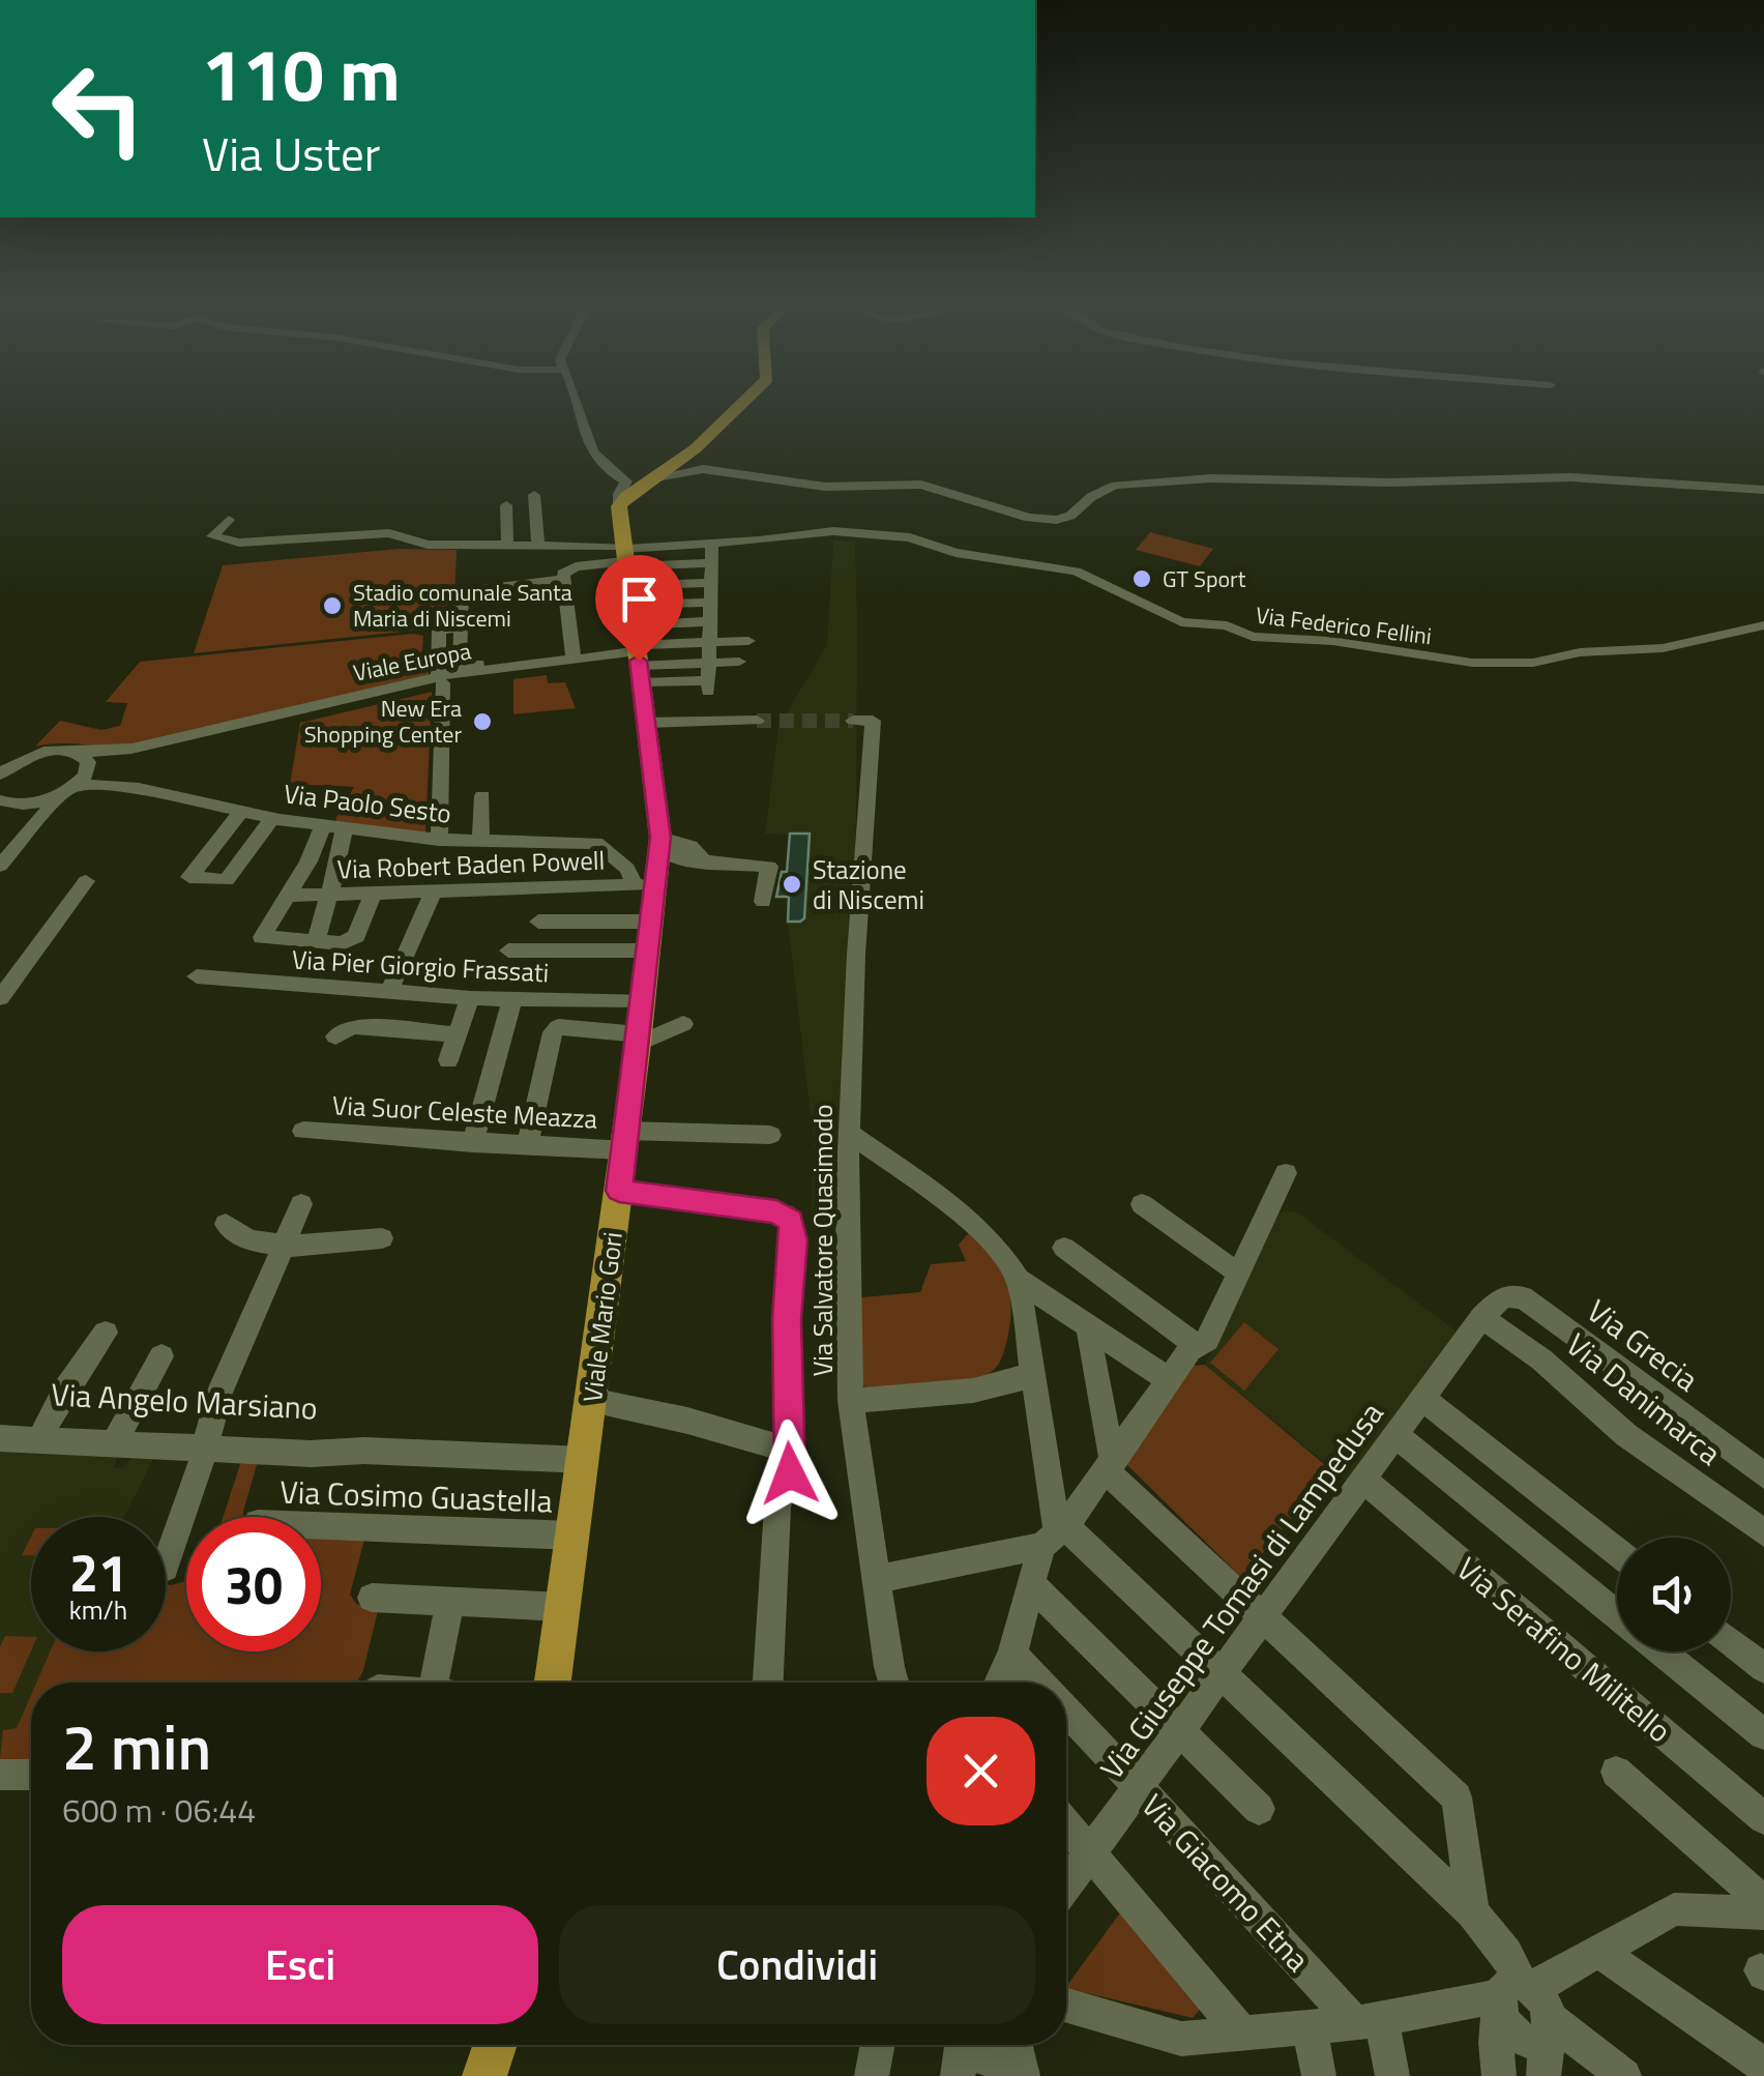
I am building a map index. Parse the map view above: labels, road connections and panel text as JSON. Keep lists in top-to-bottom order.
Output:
{
  "streets": {
    "main road": ["Viale Mario Gori"],
    "street": [
      "Via Federico Fellini",
      "Viale Europa",
      "Via Paolo Sesto",
      "Via Robert Baden Powell",
      "Via Pier Giorgio Frassati",
      "Via Suor Celeste Meazza",
      "Via Salvatore Quasimodo",
      "Via Grecia",
      "Via Danimarca",
      "Via Angelo Marsiano",
      "Via Cosimo Guastella",
      "Via Giuseppe Tomasi di Lampedusa",
      "Via Serafino Militello",
      "Via Giacomo Etna"
    ]
  },
  "crossings": [
    ["Via Federico Fellini", "Viale Europa"],
    ["Via Federico Fellini", "Viale Mario Gori"],
    ["Viale Europa", "Via Paolo Sesto"],
    ["Viale Europa", "Viale Mario Gori"],
    ["Via Paolo Sesto", "Via Robert Baden Powell"],
    ["Via Paolo Sesto", "Viale Mario Gori"],
    ["Via Robert Baden Powell", "Viale Mario Gori"],
    ["Via Pier Giorgio Frassati", "Viale Mario Gori"],
    ["Via Suor Celeste Meazza", "Viale Mario Gori"],
    ["Viale Mario Gori", "Via Angelo Marsiano"],
    ["Viale Mario Gori", "Via Cosimo Guastella"],
    ["Via Grecia", "Via Danimarca"],
    ["Via Grecia", "Via Giuseppe Tomasi di Lampedusa"],
    ["Via Danimarca", "Via Giuseppe Tomasi di Lampedusa"],
    ["Via Giuseppe Tomasi di Lampedusa", "Via Serafino Militello"],
    ["Via Giuseppe Tomasi di Lampedusa", "Via Giacomo Etna"]
  ],
  "places": [
    "GT Sport",
    "Stadio comunale Santa Maria di Niscemi",
    "New Era Shopping Center",
    "Stazione di Niscemi"
  ],
  "page": {
    "turn": ["110 m", "Via Uster"],
    "speed": "21 km/h",
    "limit": "30",
    "heading": ["2 min", "600 m · 06:44"],
    "buttons": ["Esci", "Condividi"]
  }
}
